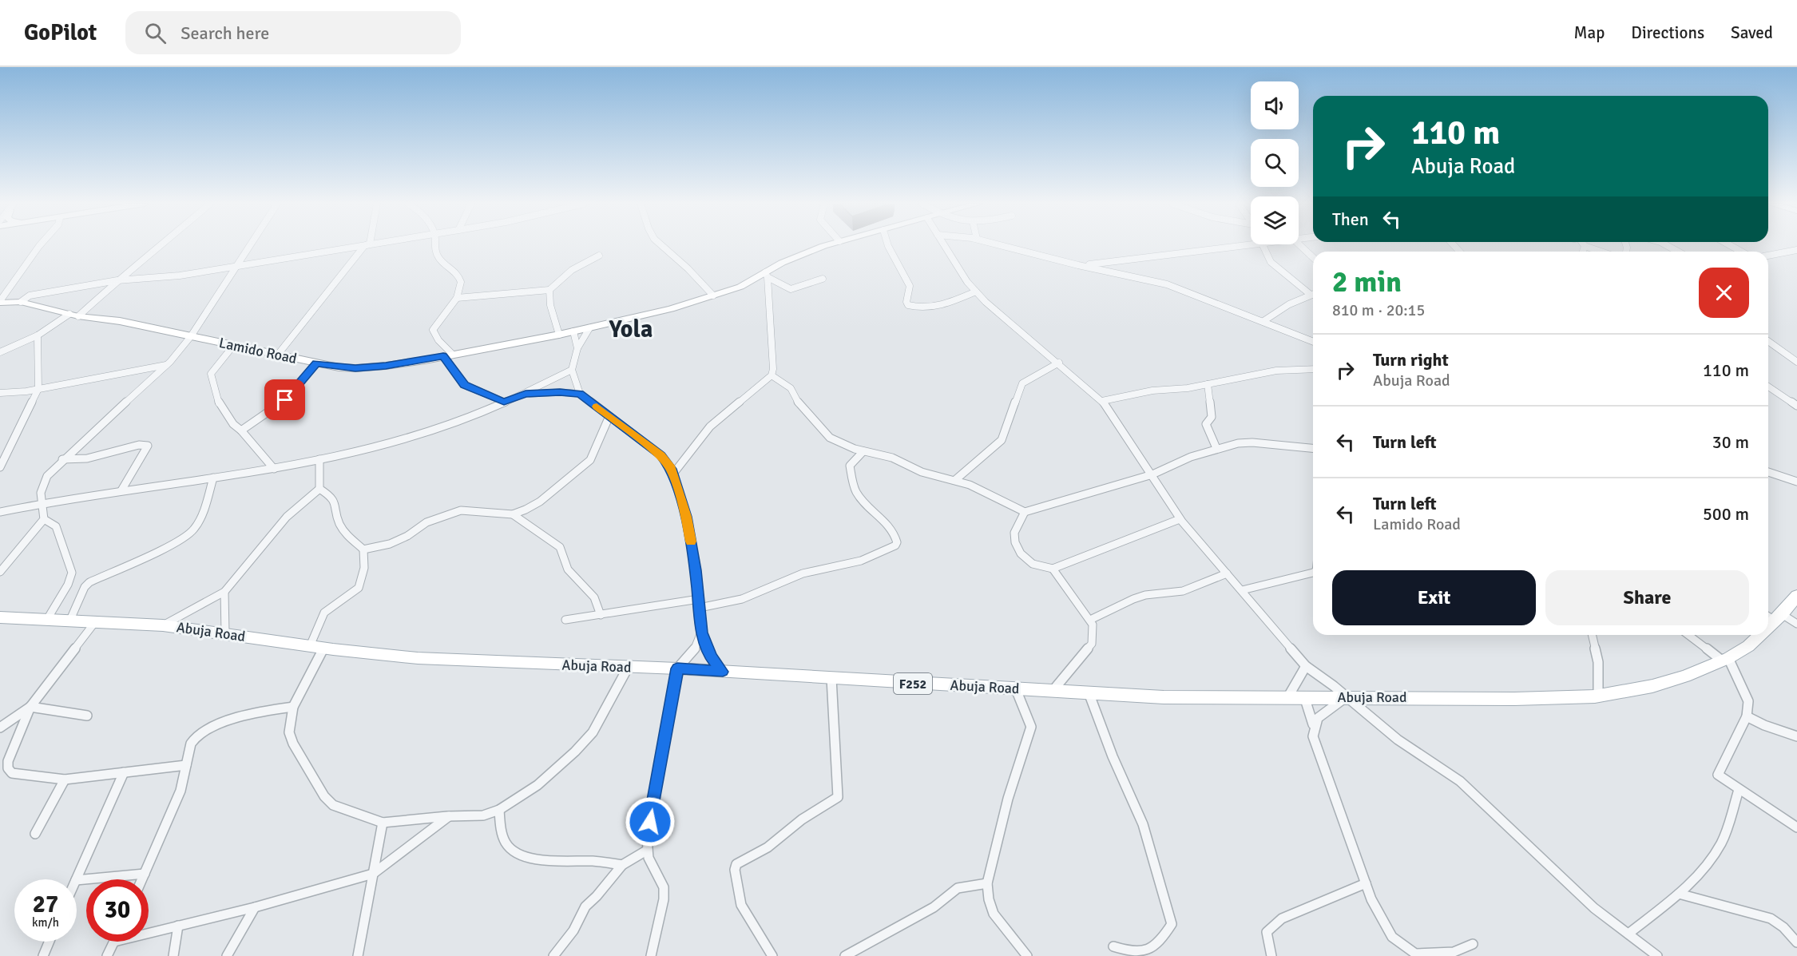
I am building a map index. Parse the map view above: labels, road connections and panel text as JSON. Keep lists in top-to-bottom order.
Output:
{
  "streets": {
    "main road": ["Lamido Road", "Abuja Road", "F252"]
  },
  "districts": ["Yola"],
  "page": {
    "header": "GoPilot",
    "search": "Search here",
    "nav": ["Map", "Directions", "Saved"],
    "turn": ["110 m", "Abuja Road"],
    "then": "Then",
    "heading": ["2 min", "810 m · 20:15"],
    "list": [
      {
        "name": "Turn right",
        "note": "Abuja Road",
        "value": "110 m"
      },
      {
        "name": "Turn left",
        "value": "30 m"
      },
      {
        "name": "Turn left",
        "note": "Lamido Road",
        "value": "500 m"
      }
    ],
    "buttons": ["Exit", "Share"],
    "speed": "27 km/h",
    "limit": "30"
  }
}
